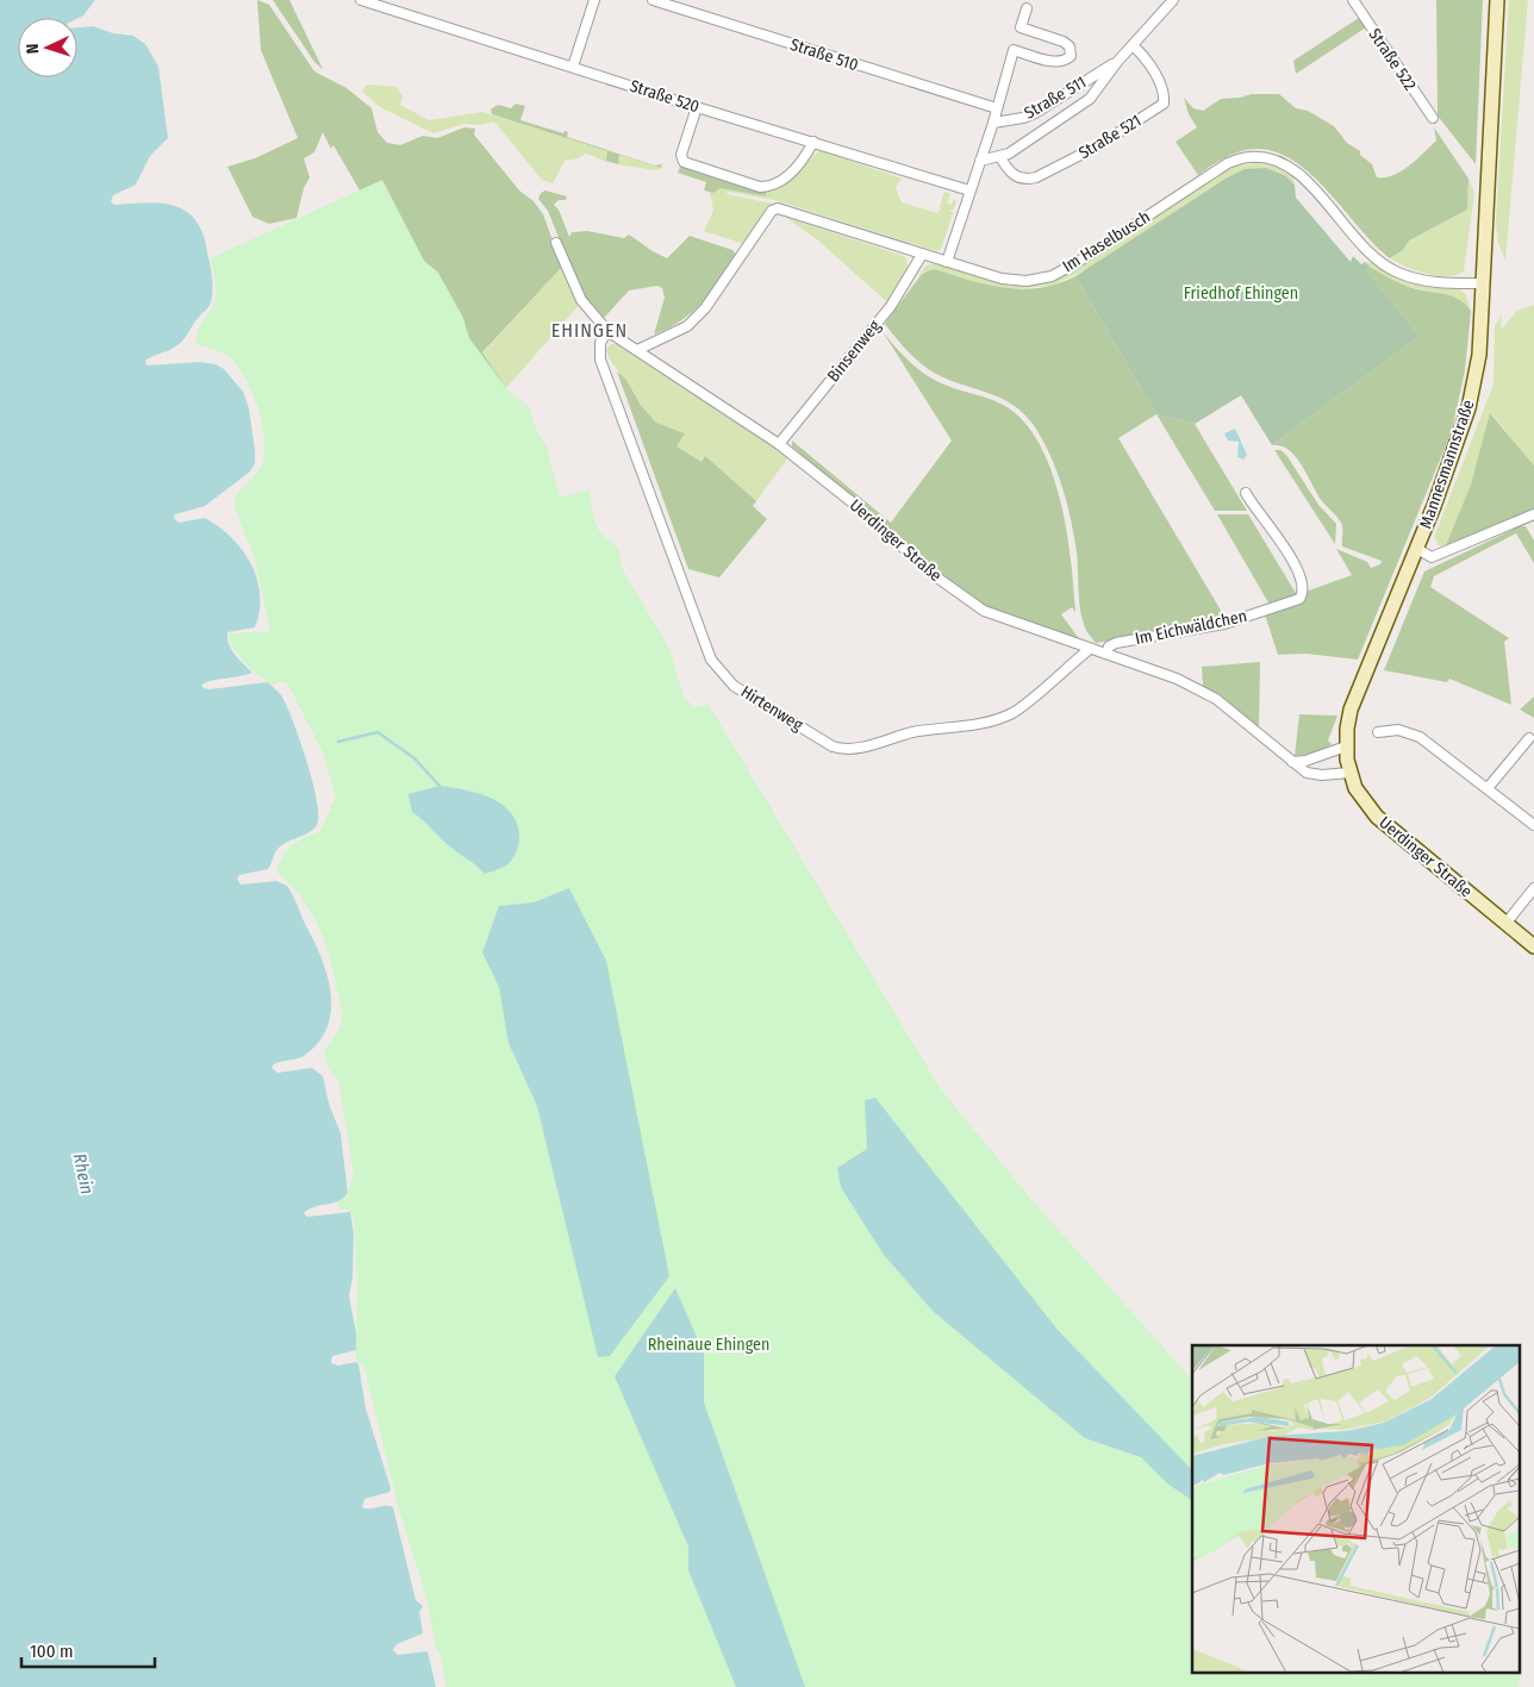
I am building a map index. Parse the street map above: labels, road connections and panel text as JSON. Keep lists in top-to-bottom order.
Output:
{
  "streets": {
    "main road": ["Mannesmannstraße", "Uerdinger Straße"],
    "street": [
      "Straße 510",
      "Straße 522",
      "Straße 520",
      "Straße 511",
      "Straße 521",
      "Im Haselbusch",
      "Binsenweg",
      "Im Eichwäldchen",
      "Hirtenweg"
    ]
  },
  "crossings": [
    ["Straße 511", "Straße 521"],
    ["Im Haselbusch", "Binsenweg"],
    ["Im Haselbusch", "Mannesmannstraße"],
    ["Im Haselbusch", "Uerdinger Straße"],
    ["Binsenweg", "Uerdinger Straße"],
    ["Mannesmannstraße", "Uerdinger Straße"],
    ["Uerdinger Straße", "Im Eichwäldchen"],
    ["Uerdinger Straße", "Hirtenweg"]
  ],
  "districts": ["EHINGEN"],
  "water": ["Rhein"],
  "parks": ["Friedhof Ehingen", "Rheinaue Ehingen"],
  "scale_bar": "100 m",
  "north": "left"
}
